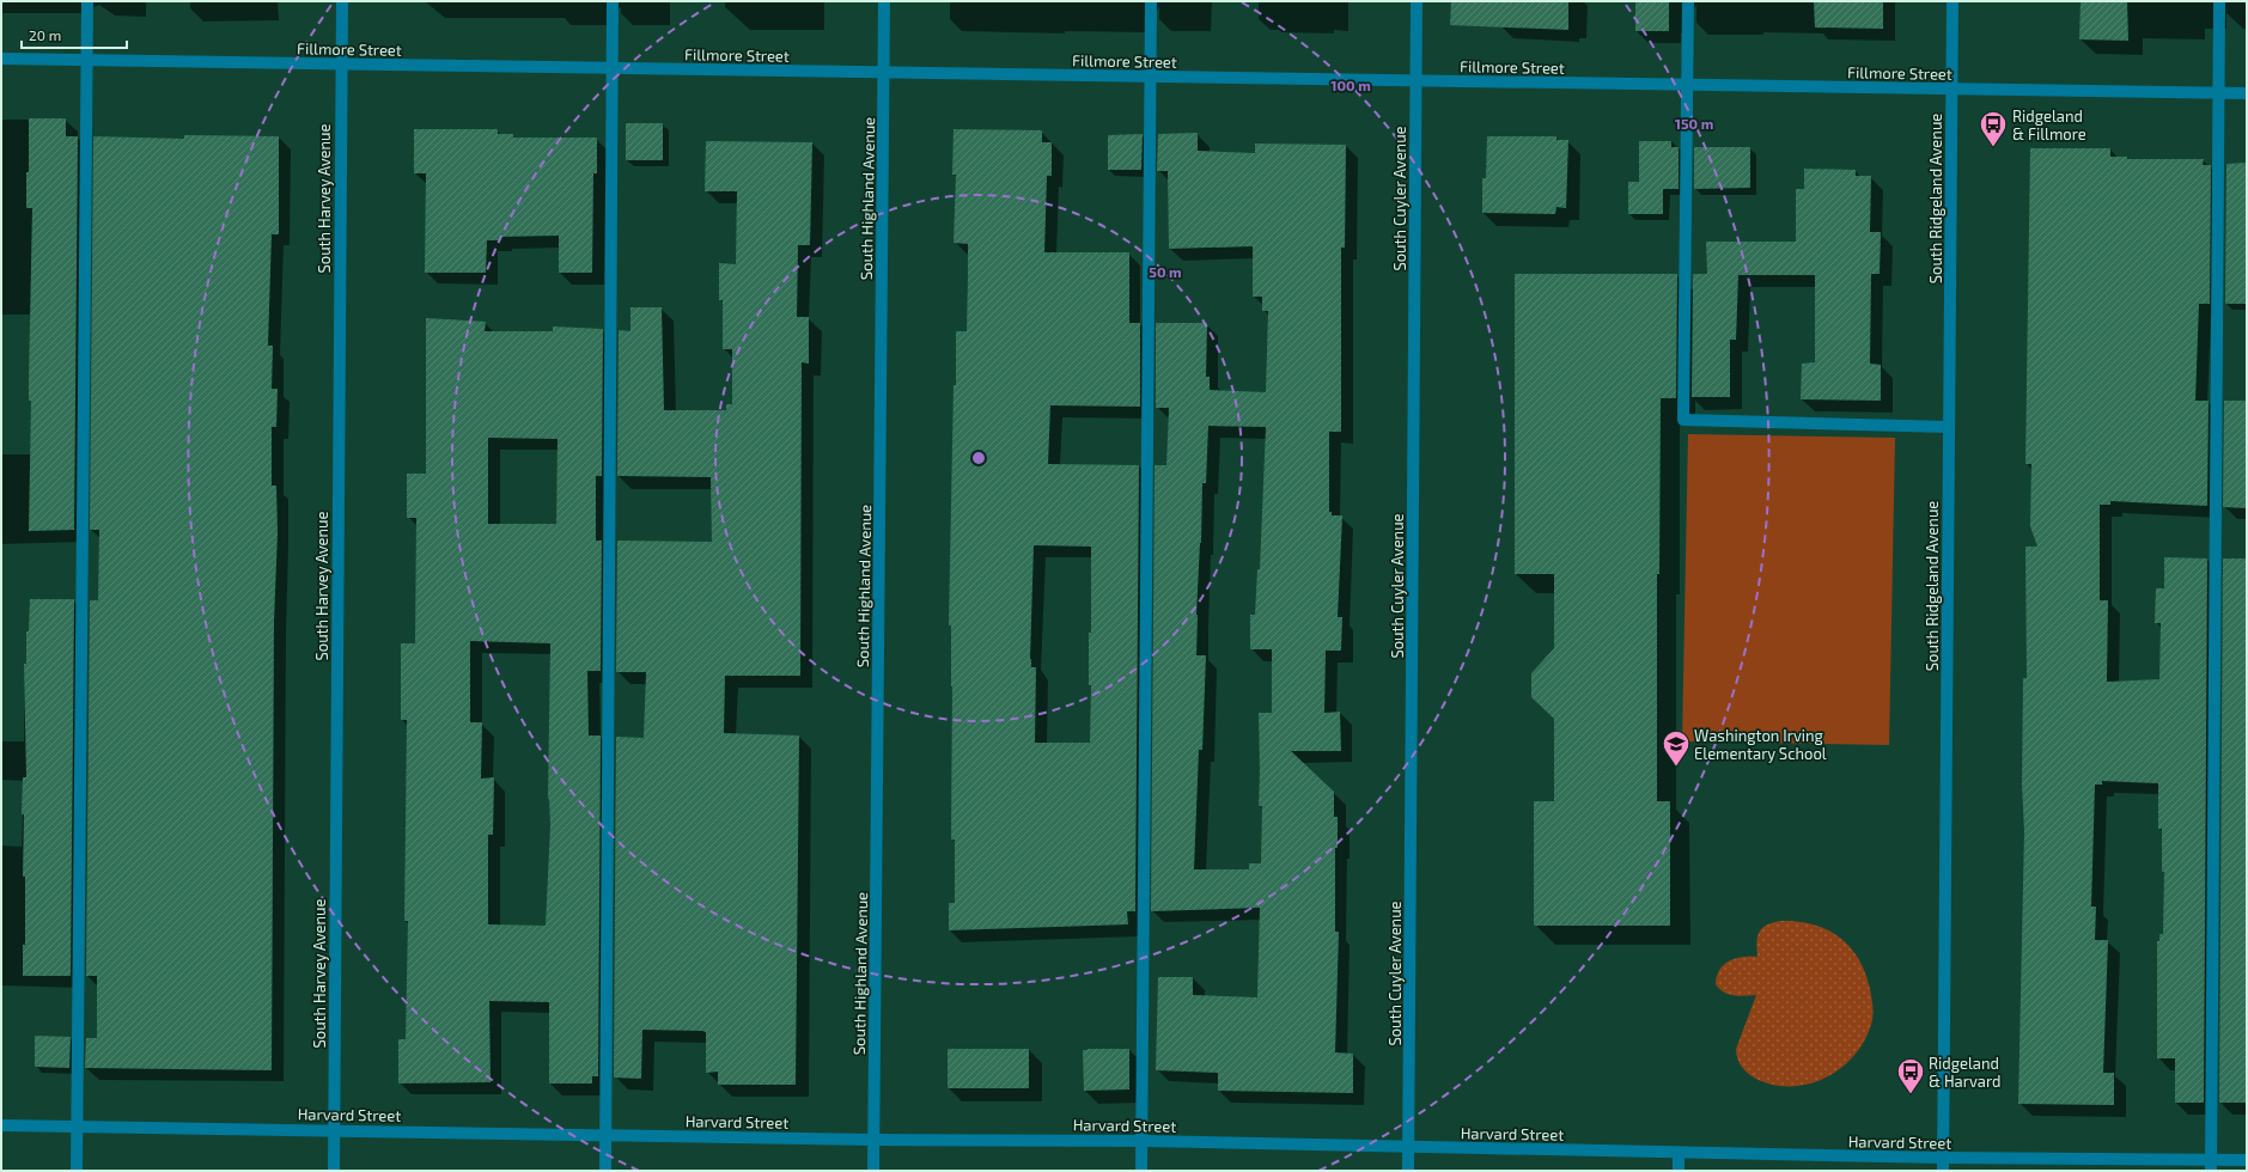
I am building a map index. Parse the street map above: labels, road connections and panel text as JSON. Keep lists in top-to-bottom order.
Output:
{
  "streets": {
    "street": [
      "Fillmore Street",
      "South Harvey Avenue",
      "South Highland Avenue",
      "South Cuyler Avenue",
      "South Ridgeland Avenue",
      "Harvard Street"
    ]
  },
  "crossings": [
    ["Fillmore Street", "South Harvey Avenue"],
    ["Fillmore Street", "South Highland Avenue"],
    ["Fillmore Street", "South Cuyler Avenue"],
    ["Fillmore Street", "South Ridgeland Avenue"],
    ["South Harvey Avenue", "Harvard Street"],
    ["South Highland Avenue", "Harvard Street"],
    ["South Cuyler Avenue", "Harvard Street"],
    ["South Ridgeland Avenue", "Harvard Street"]
  ],
  "places": {
    "bus stop": ["Ridgeland & Fillmore", "Ridgeland & Harvard"],
    "school or university": ["Washington Irving Elementary School"]
  },
  "scale_bar": "20 m",
  "rings": ["100 m", "150 m", "50 m"]
}
